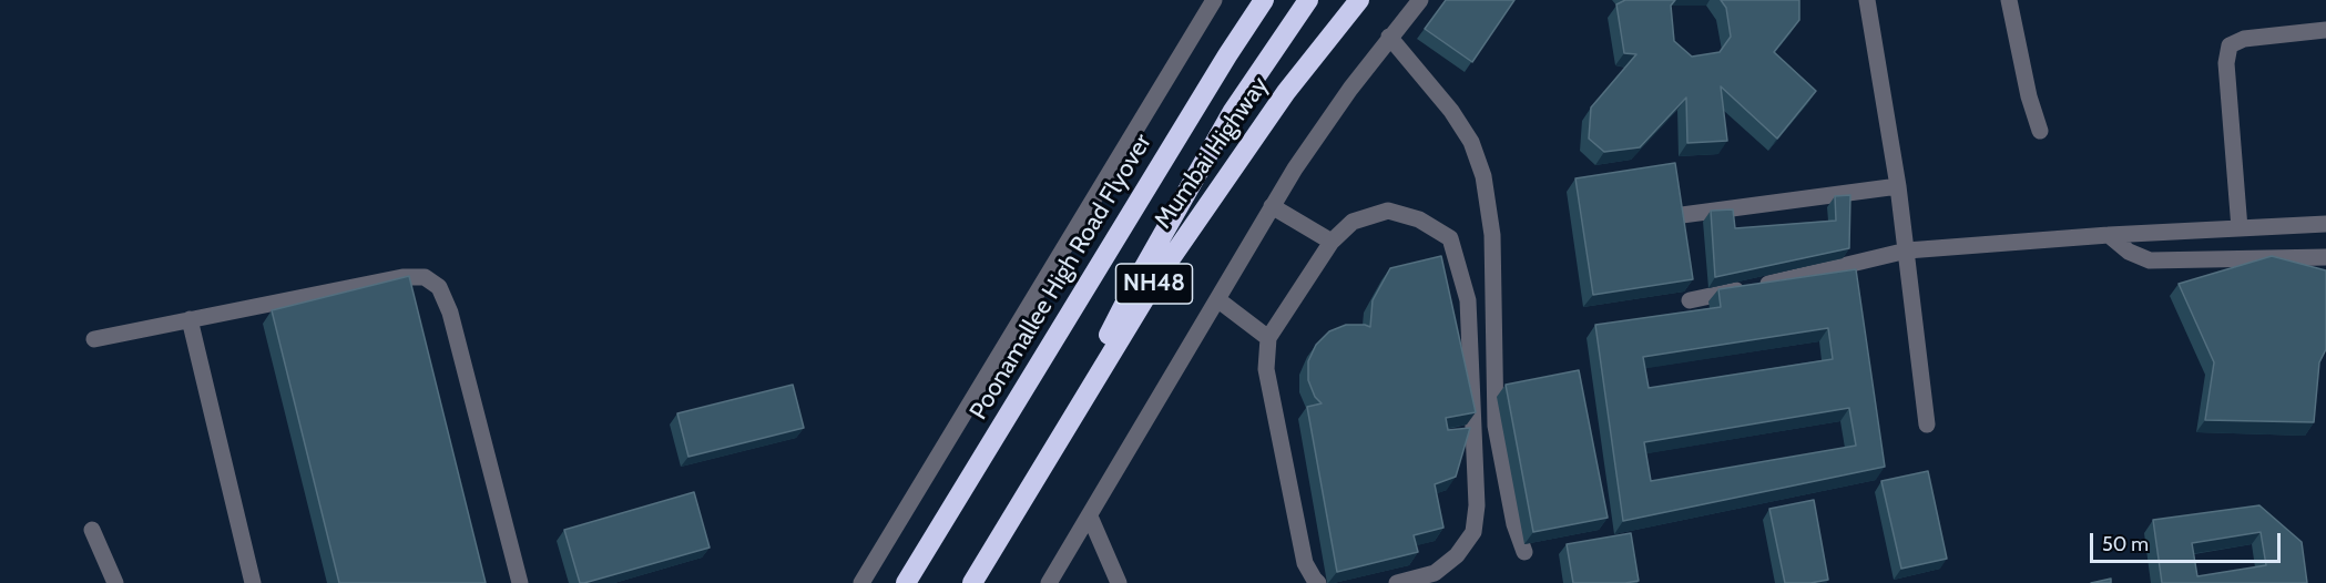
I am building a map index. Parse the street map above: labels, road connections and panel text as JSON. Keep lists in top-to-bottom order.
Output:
{
  "streets": {
    "highway": ["Mumbai Highway", "Poonamallee High Road Flyover", "NH48"]
  },
  "scale_bar": "50 m"
}
